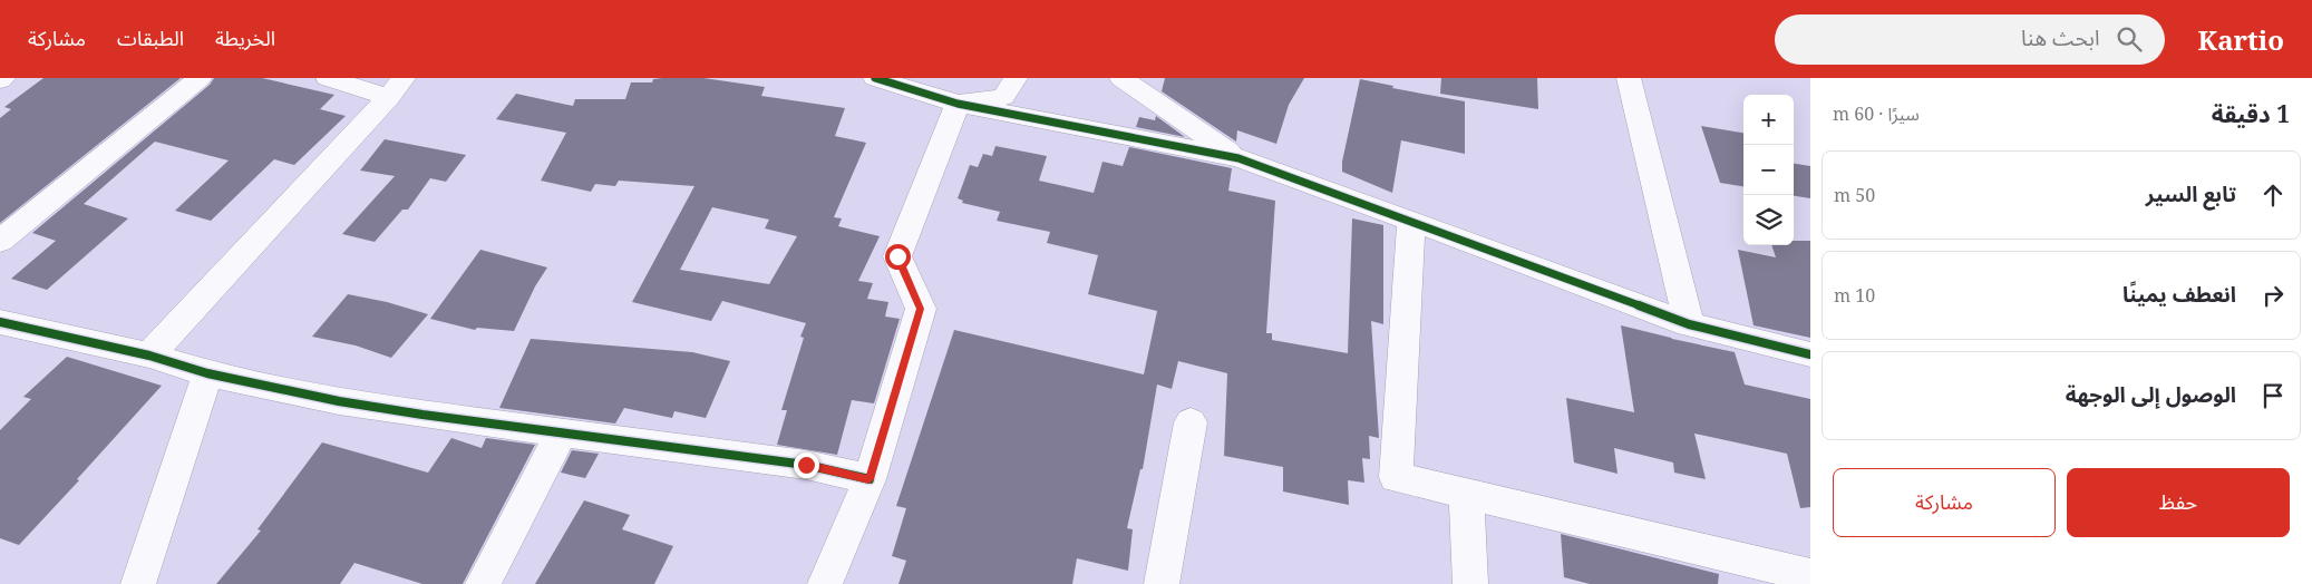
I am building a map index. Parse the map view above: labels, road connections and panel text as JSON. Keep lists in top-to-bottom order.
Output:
{
  "page": {
    "header": "Kartio",
    "search": "ابحث هنا",
    "nav": ["الخريطة", "الطبقات", "مشاركة"],
    "heading": ["1 دقيقة", "سيرًا · 60 m"],
    "map_buttons": ["+", "−"],
    "list": [
      ["تابع السير", "50 m"],
      ["انعطف يمينًا", "10 m"],
      "الوصول إلى الوجهة"
    ],
    "buttons": ["حفظ", "مشاركة"]
  }
}
